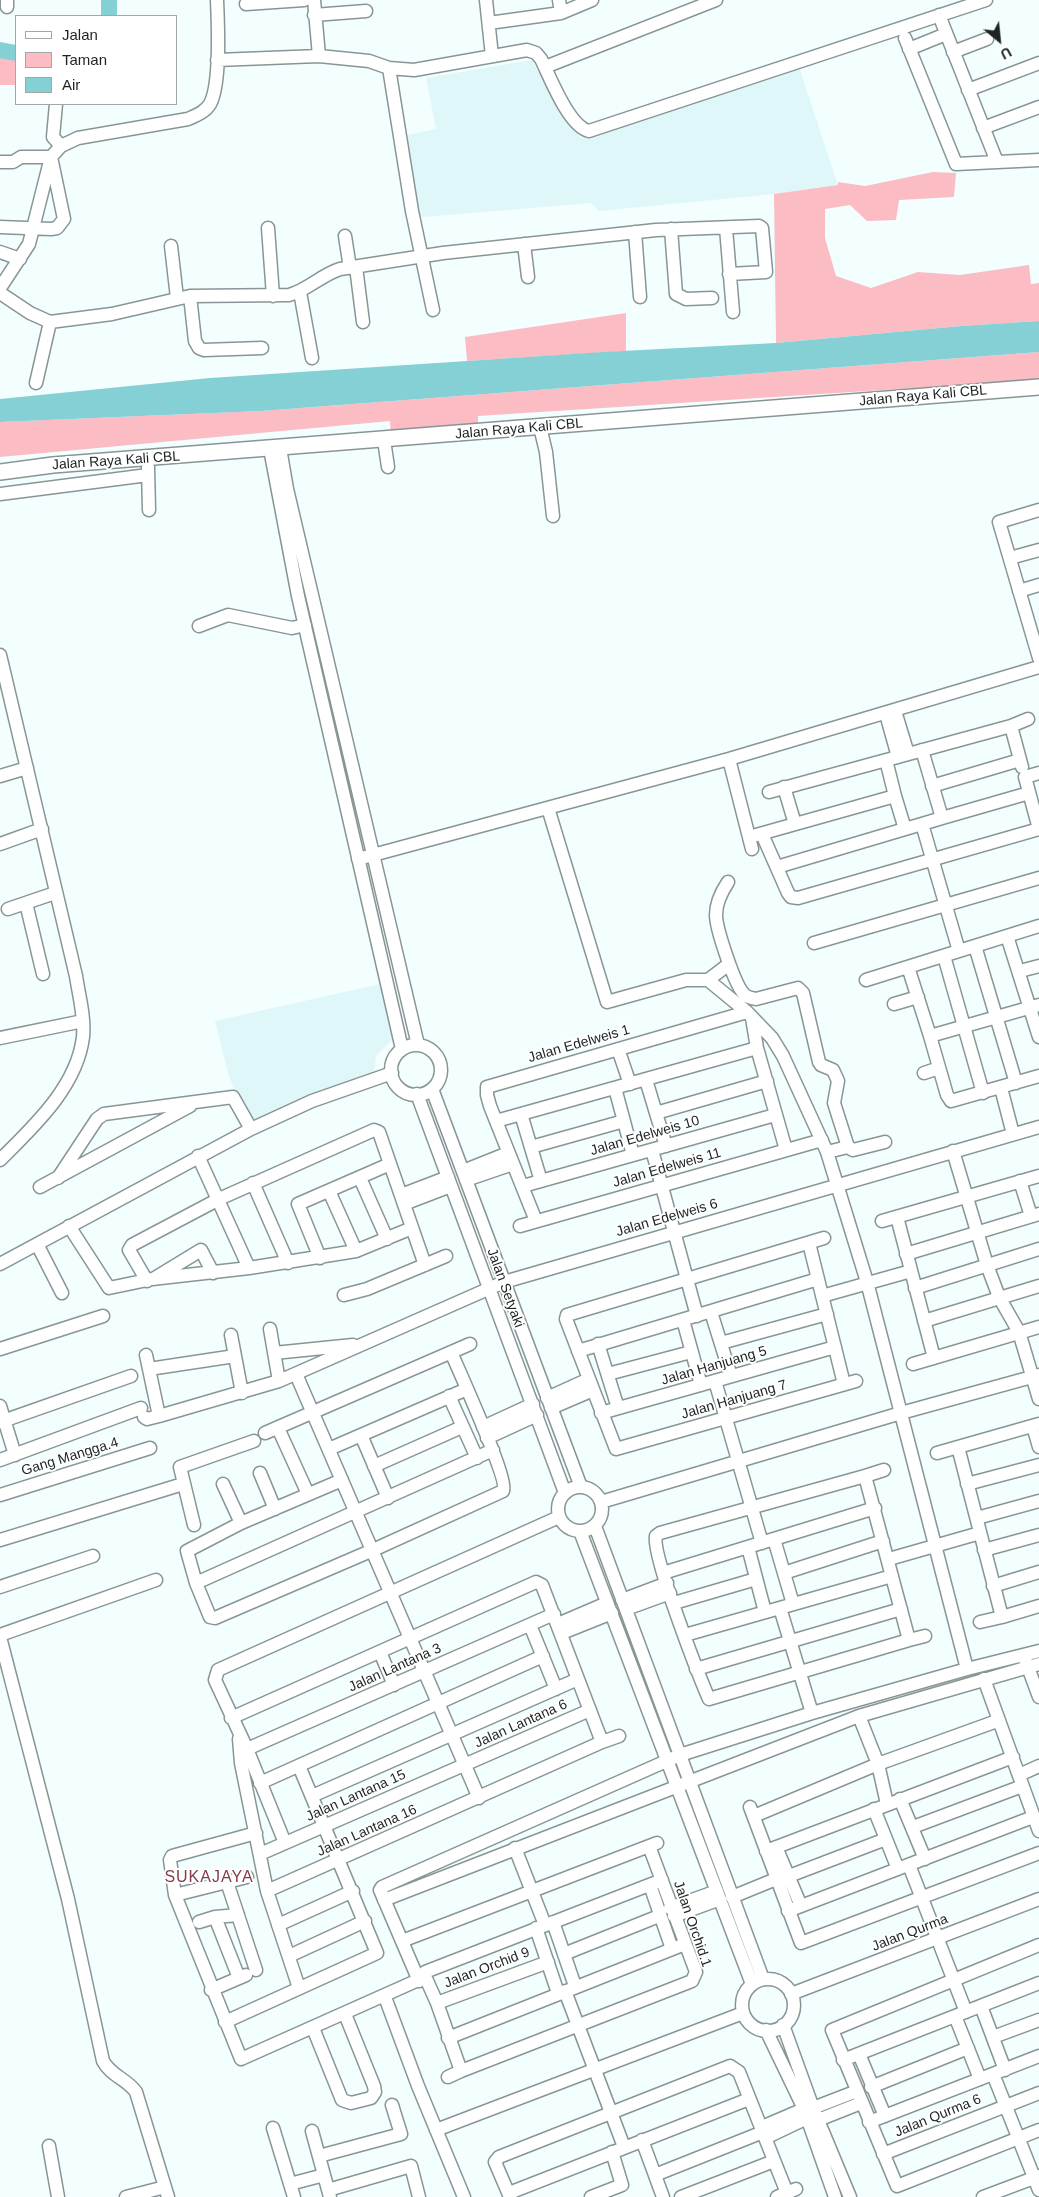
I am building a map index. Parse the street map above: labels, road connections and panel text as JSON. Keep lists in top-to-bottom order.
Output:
{
  "streets": {
    "main road": ["Jalan Raya Kali CBL"],
    "street": [
      "Jalan Edelweis 1",
      "Jalan Edelweis 10",
      "Jalan Edelweis 11",
      "Jalan Edelweis 6",
      "Jalan Setyaki",
      "Jalan Hanjuang 5",
      "Jalan Hanjuang 7",
      "Gang Mangga.4",
      "Jalan Lantana 3",
      "Jalan Lantana 6",
      "Jalan Lantana 15",
      "Jalan Lantana 16",
      "Jalan Orchid.1",
      "Jalan Qurma",
      "Jalan Orchid 9",
      "Jalan Qurma 6"
    ]
  },
  "crossings": [
    ["Jalan Edelweis 1", "Jalan Edelweis 10"],
    ["Jalan Edelweis 1", "Jalan Edelweis 11"],
    ["Jalan Edelweis 6", "Jalan Setyaki"],
    ["Jalan Hanjuang 5", "Jalan Hanjuang 7"],
    ["Jalan Lantana 6", "Jalan Lantana 15"]
  ],
  "districts": ["SUKAJAYA"],
  "legend": ["Jalan", "Taman", "Air"],
  "north": "bottom right"
}
